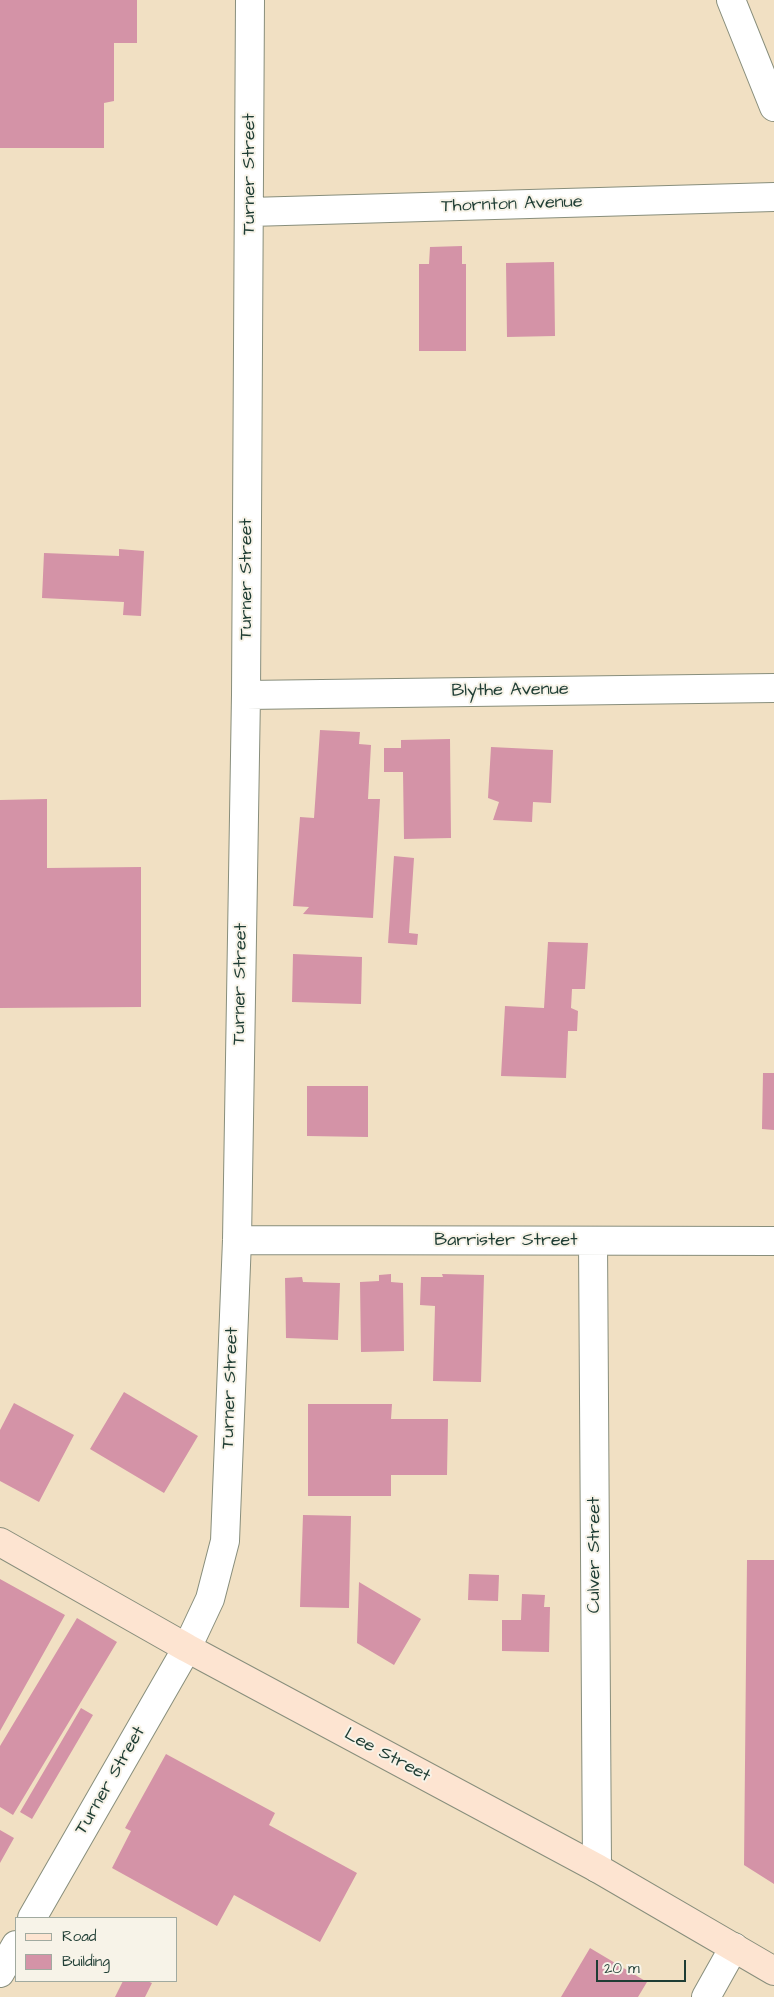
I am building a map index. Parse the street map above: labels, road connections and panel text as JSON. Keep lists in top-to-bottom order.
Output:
{
  "streets": {
    "street": [
      "Turner Street",
      "Thornton Avenue",
      "Blythe Avenue",
      "Barrister Street",
      "Culver Street",
      "Lee Street"
    ]
  },
  "crossings": [
    ["Turner Street", "Thornton Avenue"],
    ["Turner Street", "Blythe Avenue"],
    ["Turner Street", "Barrister Street"],
    ["Turner Street", "Lee Street"],
    ["Barrister Street", "Culver Street"],
    ["Culver Street", "Lee Street"]
  ],
  "legend": ["Road", "Building"],
  "scale_bar": "20 m"
}
